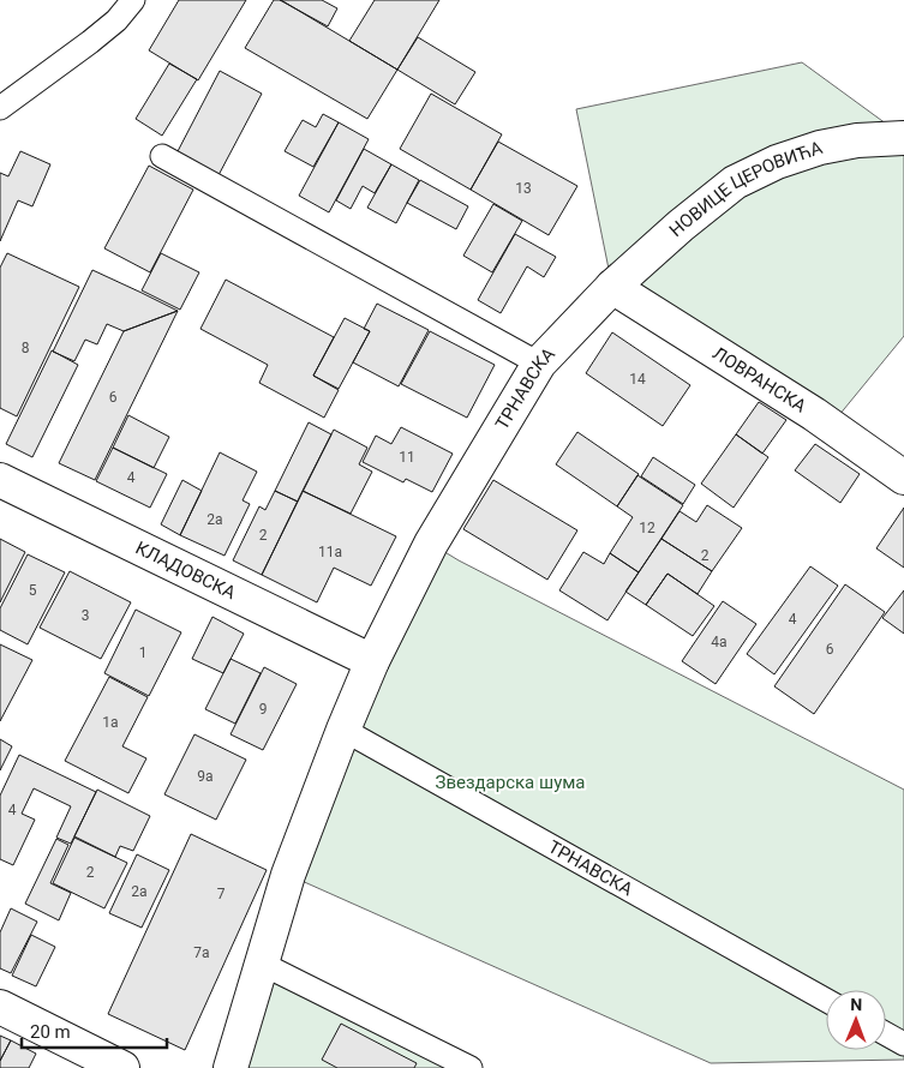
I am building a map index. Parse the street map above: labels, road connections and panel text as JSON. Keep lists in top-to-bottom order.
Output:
{
  "streets": {
    "street": [
      "НОВИЦЕ ЦЕРОВИЋА",
      "ЛОВРАНСКА",
      "ТРНАВСКА",
      "КЛАДОВСКА"
    ]
  },
  "crossings": [
    ["НОВИЦЕ ЦЕРОВИЋА", "ЛОВРАНСКА"],
    ["НОВИЦЕ ЦЕРОВИЋА", "ТРНАВСКА"],
    ["ЛОВРАНСКА", "ТРНАВСКА"],
    ["ТРНАВСКА", "КЛАДОВСКА"]
  ],
  "parks": ["Звездарска шума"],
  "house_numbers": [
    "13",
    "8",
    "14",
    "6",
    "11",
    "4",
    "2a",
    "12",
    "2",
    "11a",
    "2",
    "5",
    "3",
    "4",
    "4a",
    "6",
    "1",
    "9",
    "1a",
    "9a",
    "4",
    "2",
    "2a",
    "7",
    "7a"
  ],
  "scale_bar": "20 m",
  "north": "top"
}
